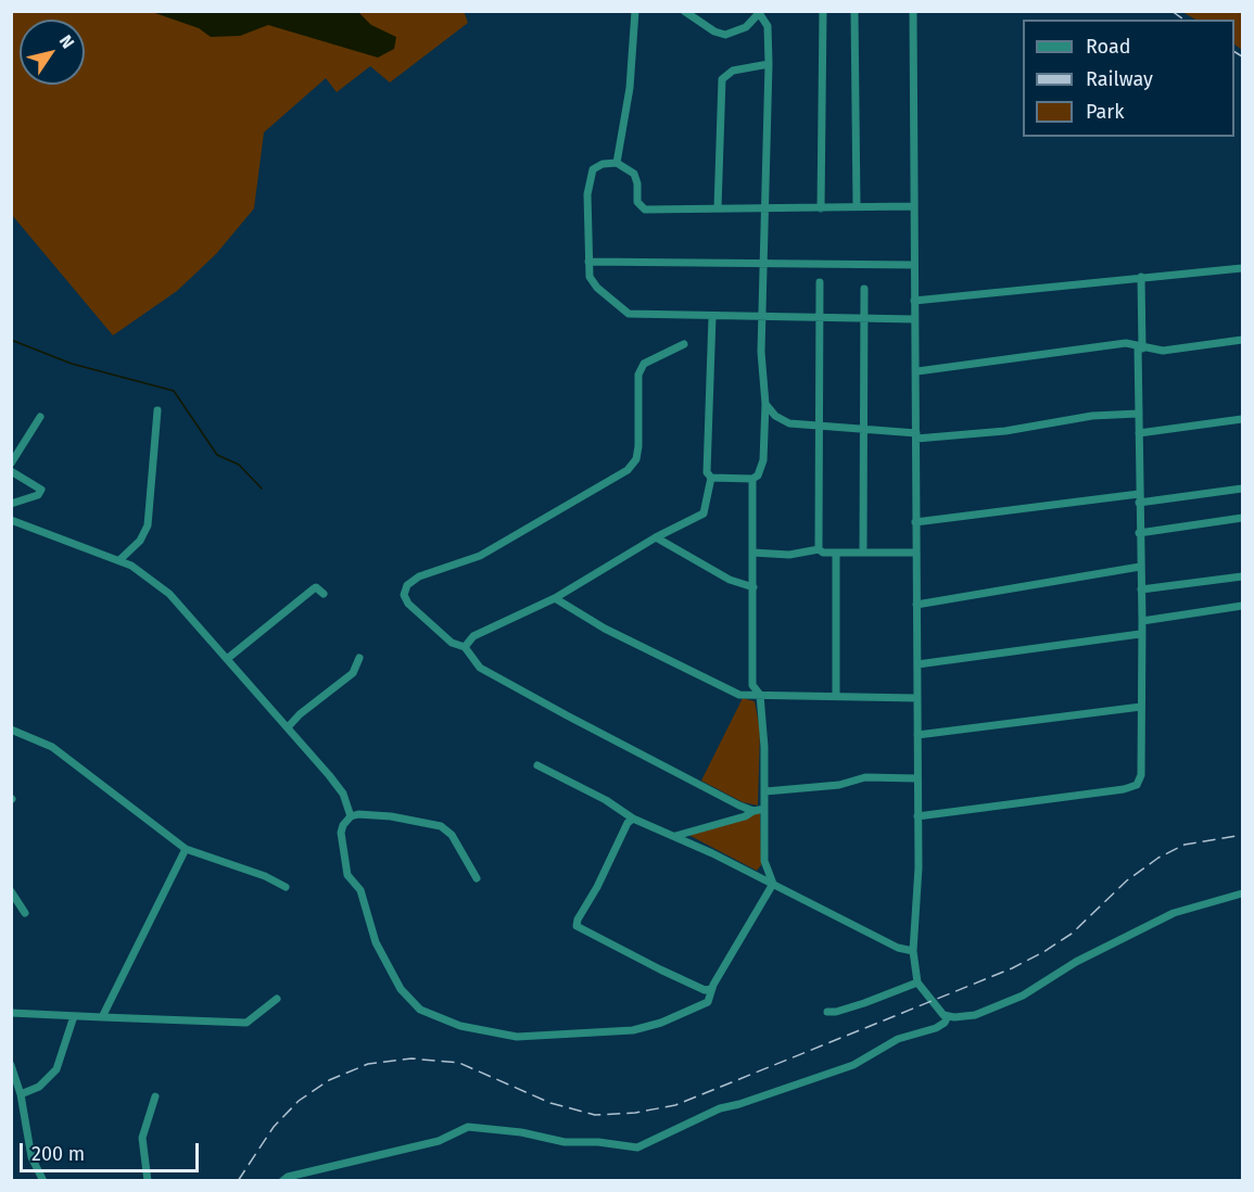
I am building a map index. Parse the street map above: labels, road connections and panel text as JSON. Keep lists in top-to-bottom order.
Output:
{
  "legend": ["Road", "Railway", "Park"],
  "scale_bar": "200 m",
  "north": "top right"
}
